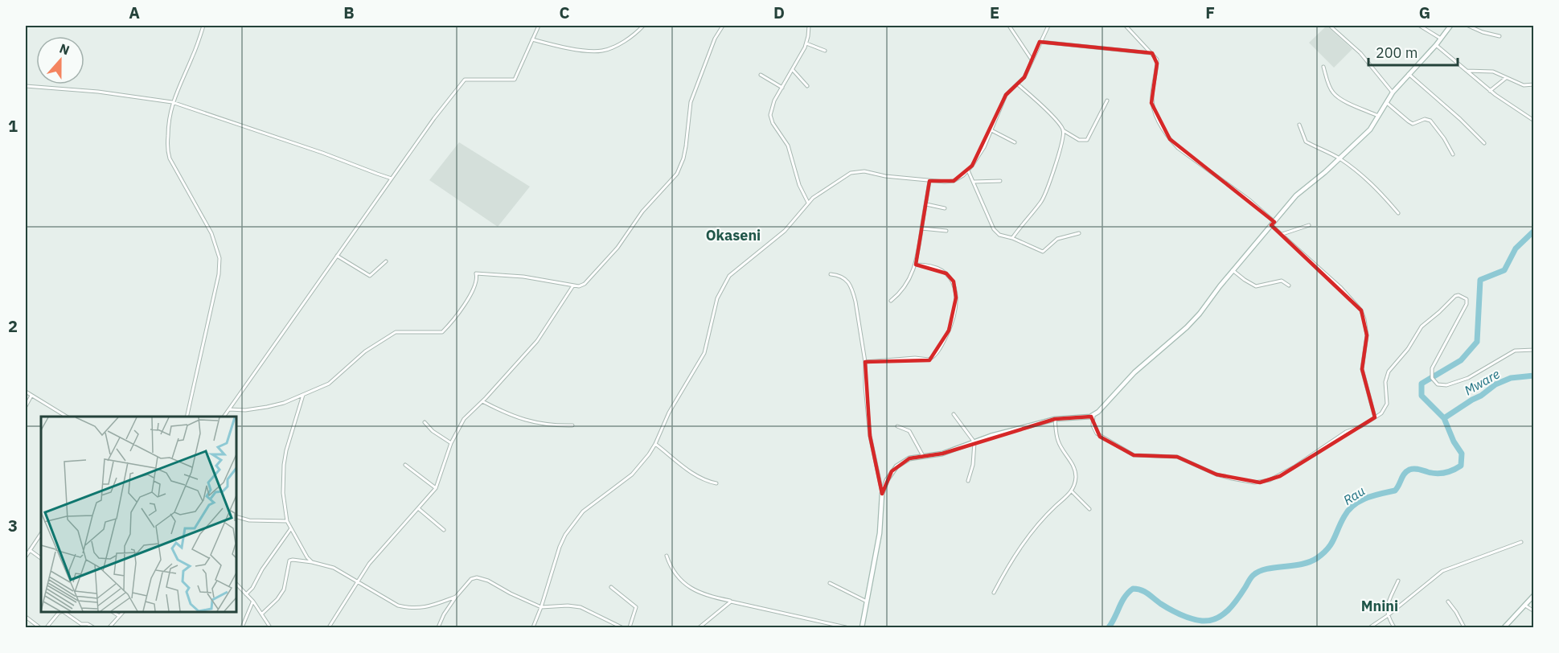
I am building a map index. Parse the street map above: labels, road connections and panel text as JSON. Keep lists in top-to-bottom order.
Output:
{
  "districts": ["Okaseni", "Mnini"],
  "water": ["Mware", "Rau"],
  "scale_bar": "200 m",
  "north": "top",
  "grid": {
    "columns": [
      "A",
      "B",
      "C",
      "D",
      "E",
      "F",
      "G"
    ],
    "rows": ["1", "2", "3"]
  }
}
